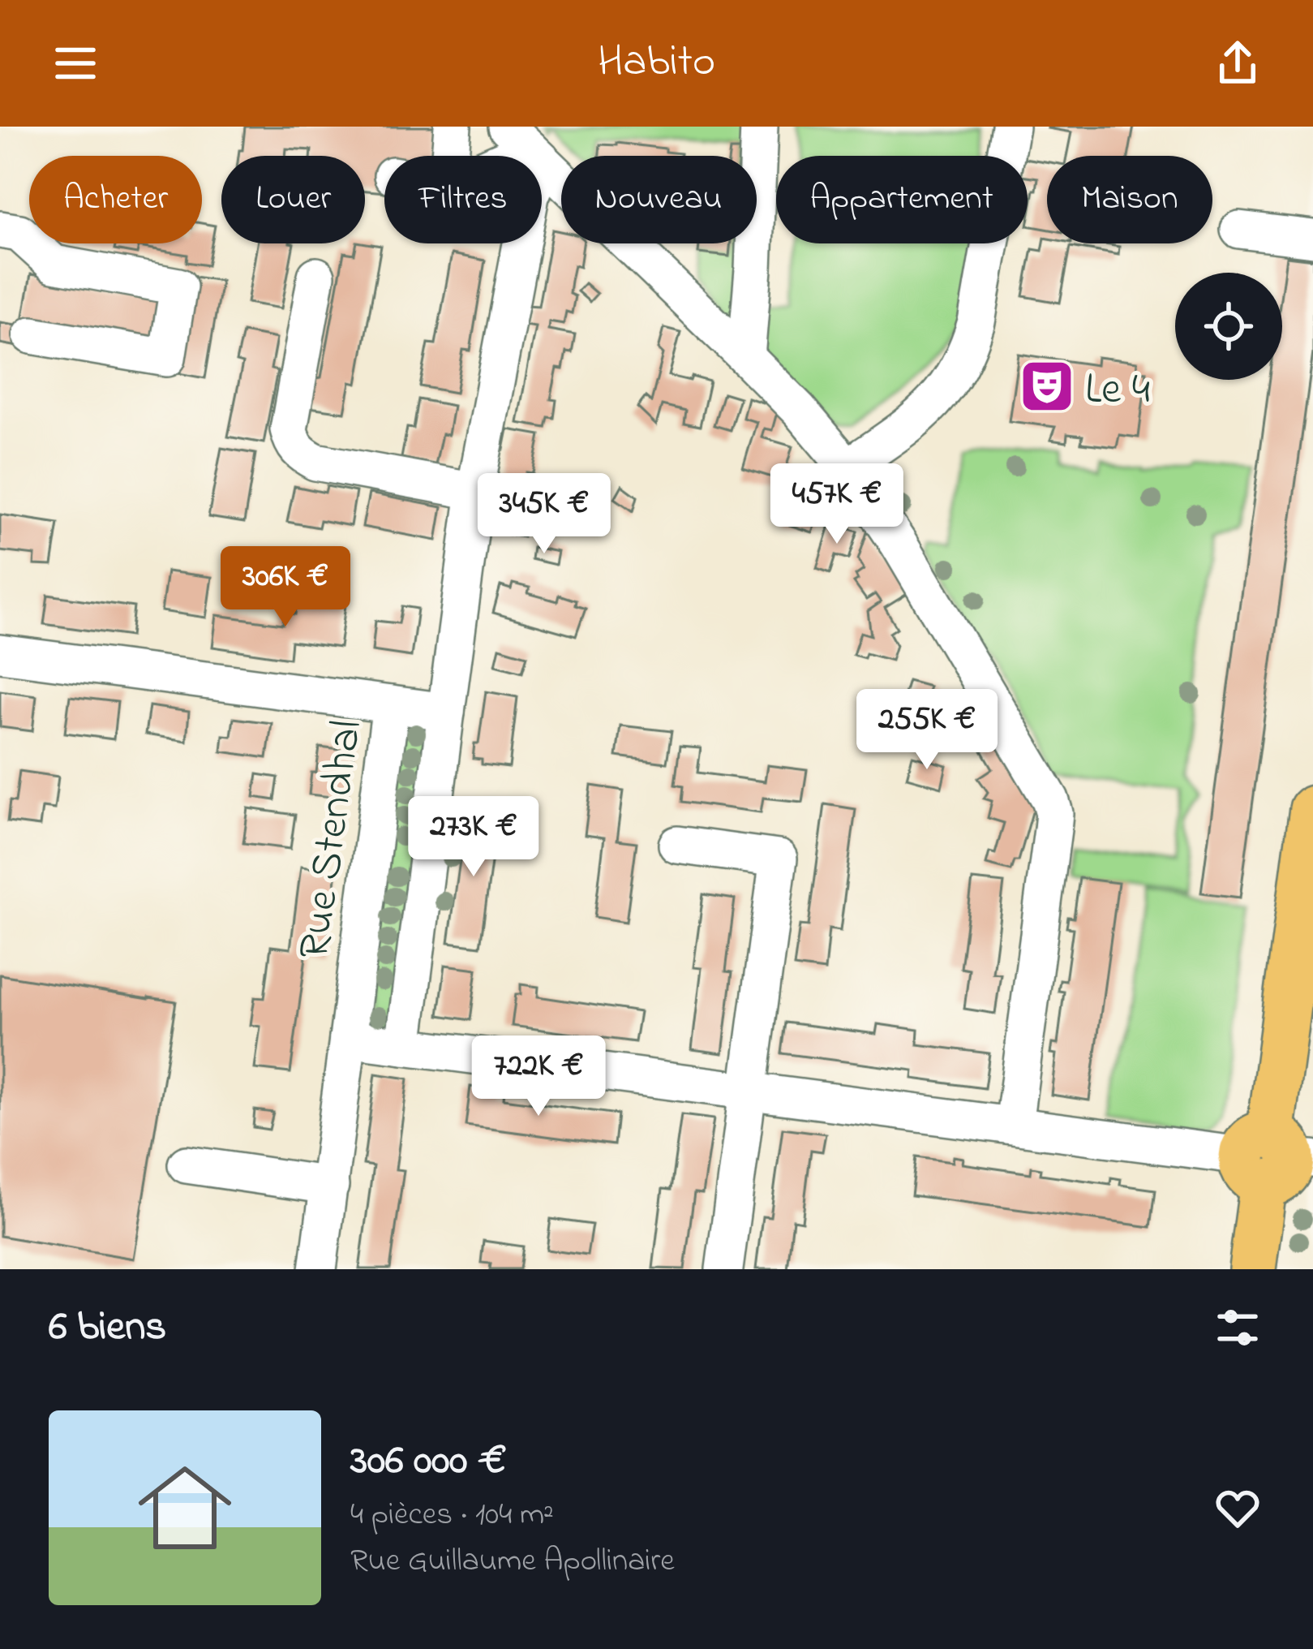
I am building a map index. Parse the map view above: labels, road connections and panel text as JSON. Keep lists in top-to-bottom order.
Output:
{
  "streets": {
    "street": ["Rue Stendhal"]
  },
  "places": {
    "theatre": ["Le 4"]
  },
  "page": {
    "header": "Habito",
    "chip": [
      "Acheter",
      "Louer",
      "Filtres",
      "Nouveau",
      "Appartement",
      "Maison"
    ],
    "price": [
      "457K €",
      "345K €",
      "306K €",
      "255K €",
      "273K €",
      "722K €"
    ],
    "heading": "6 biens",
    "list": [
      {
        "name": "306 000 €",
        "note": "4 pièces · 104 m² · Rue Guillaume Apollinaire"
      }
    ]
  }
}
